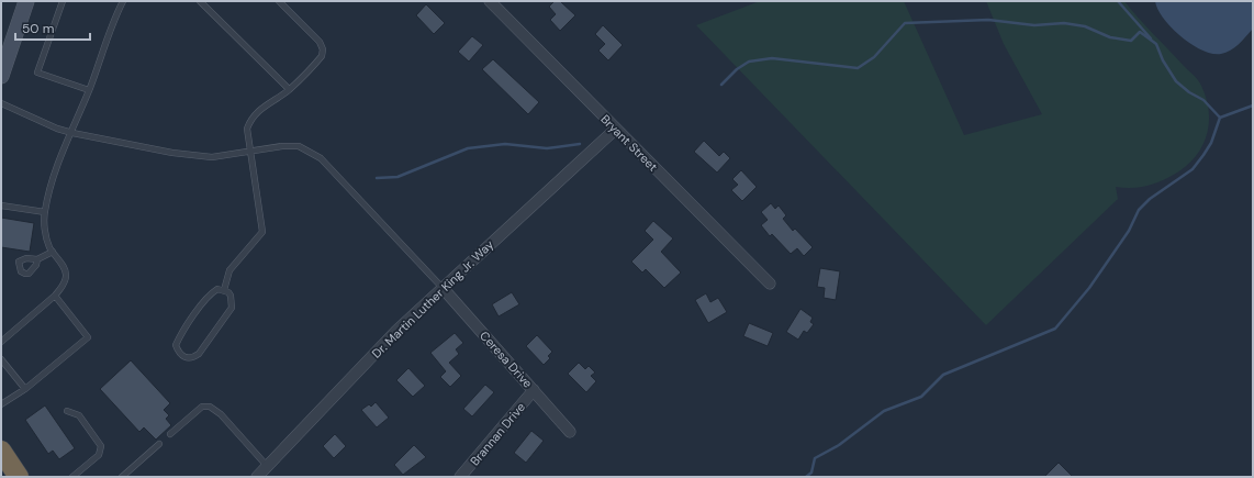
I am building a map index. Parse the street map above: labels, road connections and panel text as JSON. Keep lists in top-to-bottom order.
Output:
{
  "streets": {
    "street": [
      "Bryant Street",
      "Dr. Martin Luther King Jr. Way",
      "Ceresa Drive",
      "Brannan Drive"
    ]
  },
  "crossings": [
    ["Bryant Street", "Dr. Martin Luther King Jr. Way"],
    ["Dr. Martin Luther King Jr. Way", "Ceresa Drive"],
    ["Ceresa Drive", "Brannan Drive"]
  ],
  "scale_bar": "50 m"
}
